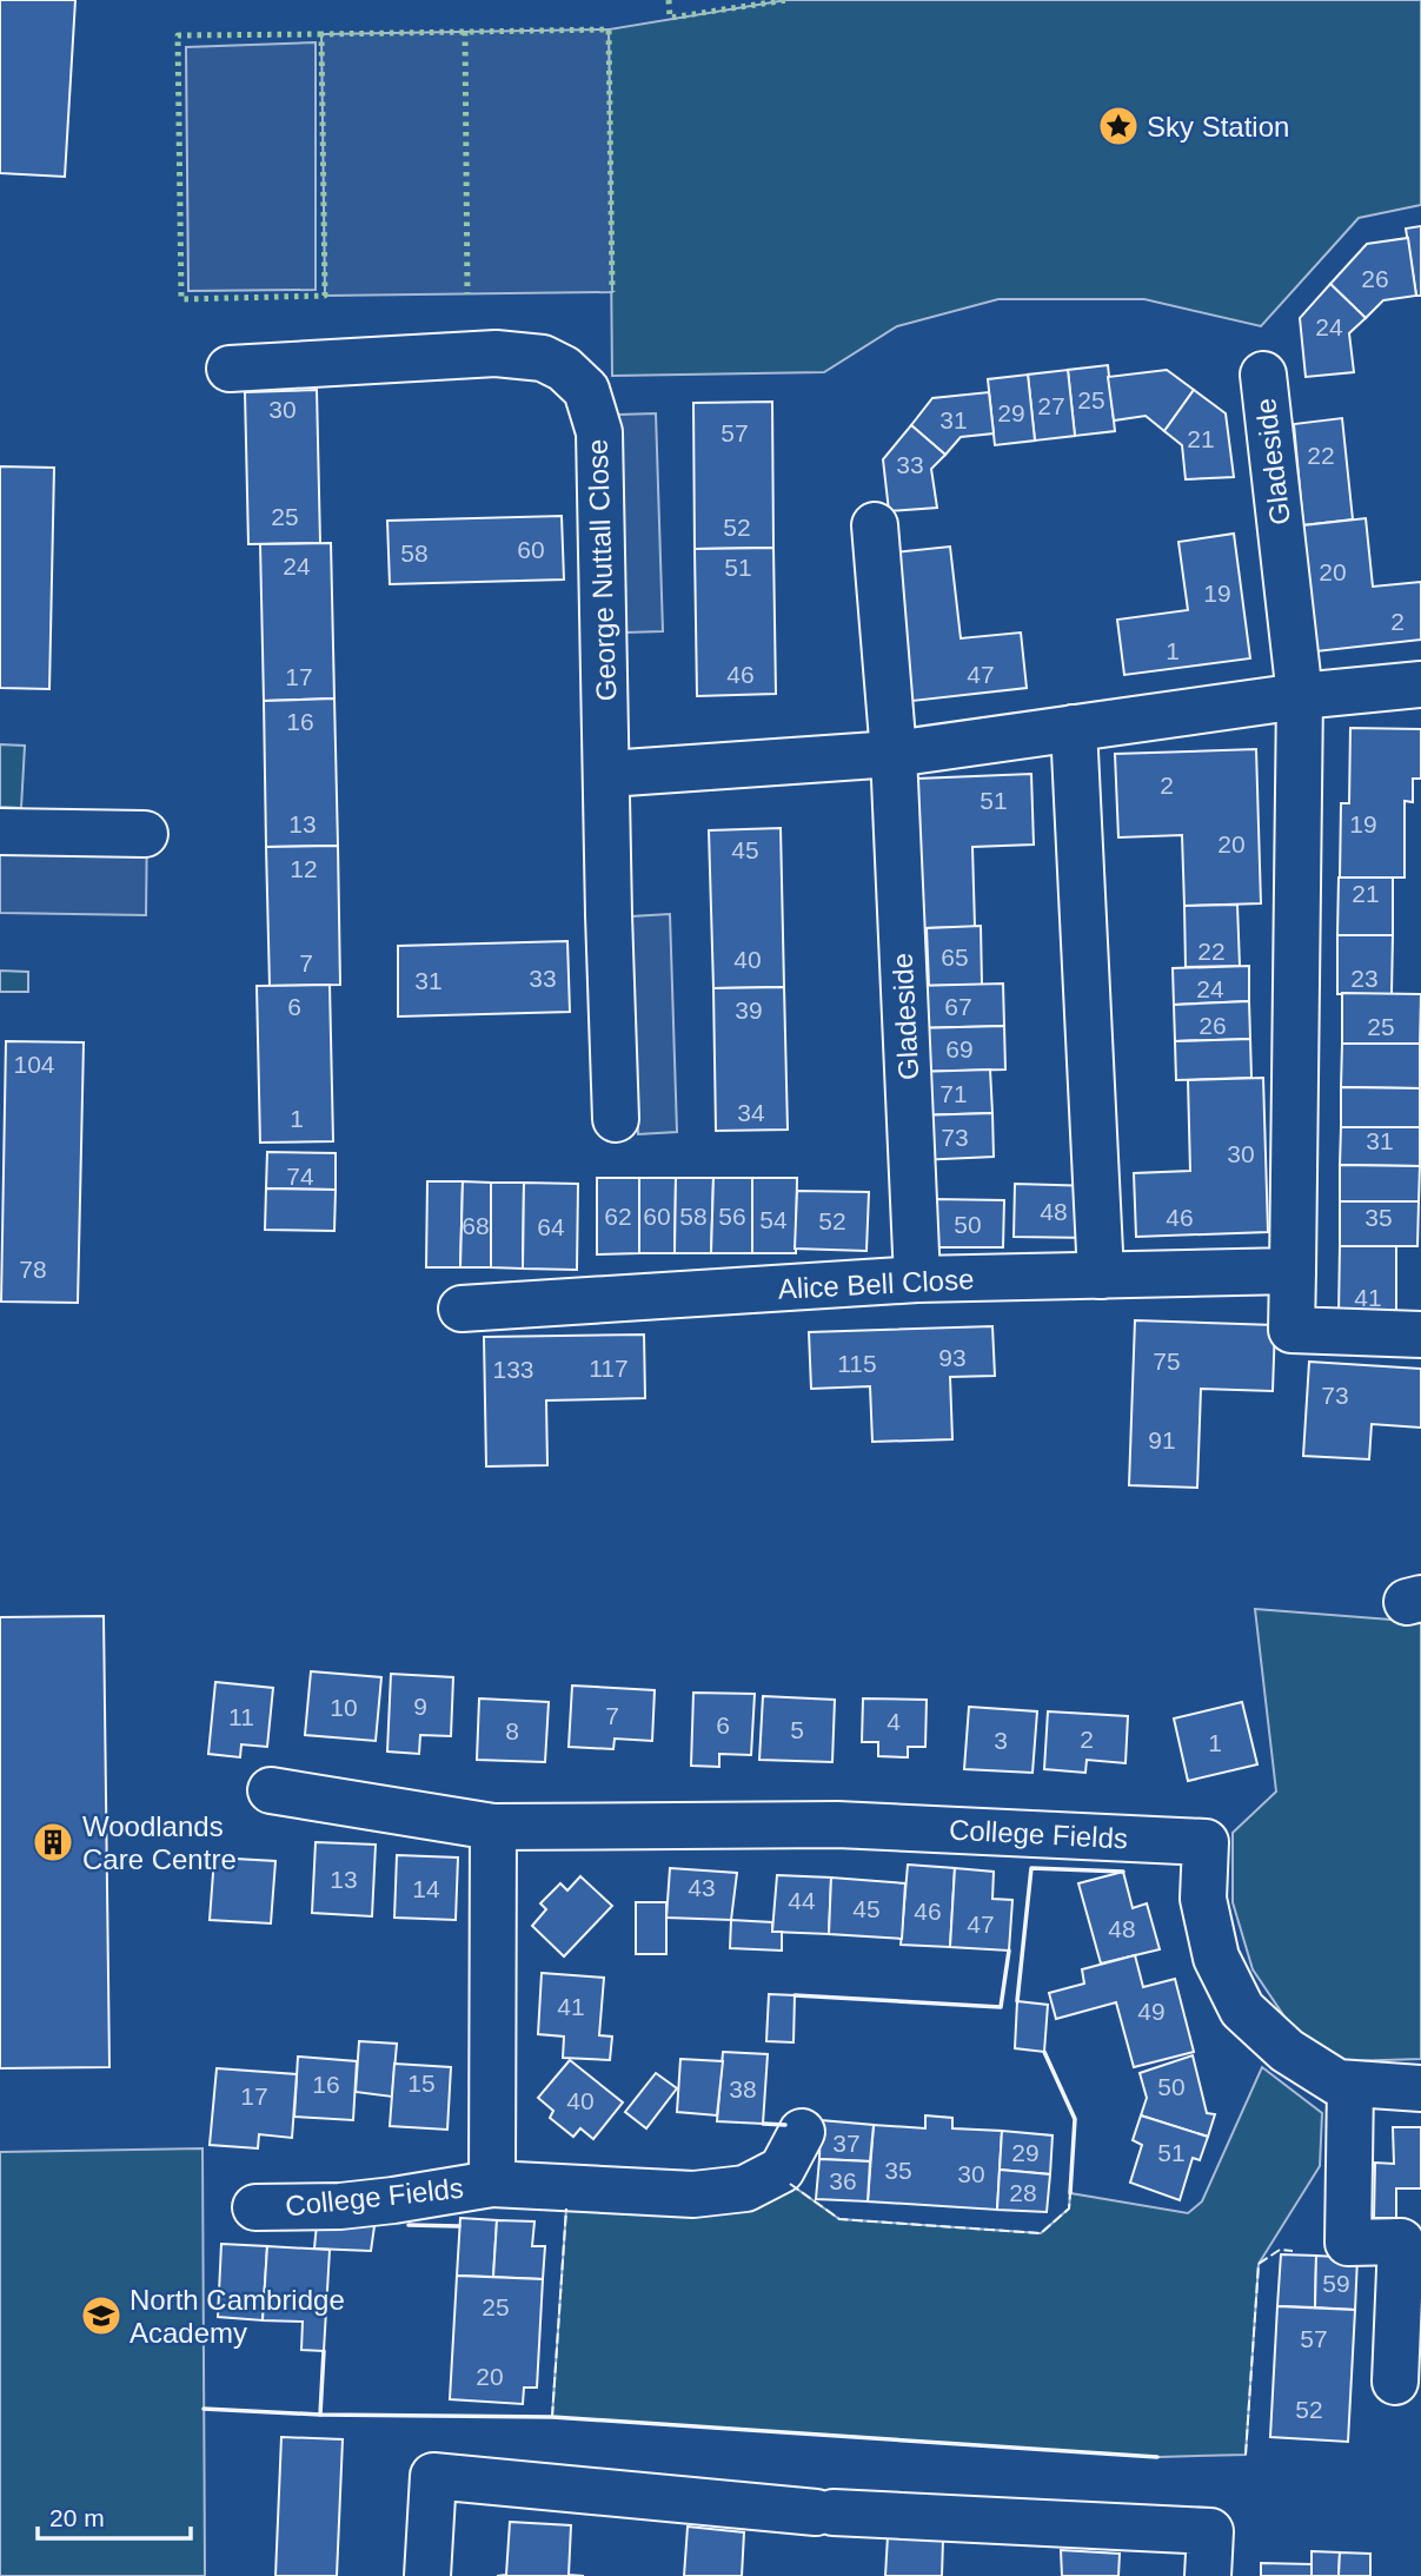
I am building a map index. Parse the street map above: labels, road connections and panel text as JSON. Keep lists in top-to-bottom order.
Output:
{
  "streets": {
    "street": [
      "Gladeside",
      "George Nuttall Close",
      "Alice Bell Close",
      "College Fields"
    ]
  },
  "crossings": [
    ["Gladeside", "Alice Bell Close"]
  ],
  "places": {
    "place": ["Sky Station"],
    "building": ["Woodlands Care Centre"],
    "school or university": ["North Cambridge Academy"]
  },
  "house_numbers": [
    "26",
    "24",
    "25",
    "27",
    "30",
    "29",
    "31",
    "57",
    "21",
    "22",
    "33",
    "25",
    "52",
    "60",
    "58",
    "24",
    "51",
    "20",
    "19",
    "2",
    "1",
    "46",
    "47",
    "17",
    "16",
    "2",
    "51",
    "13",
    "19",
    "20",
    "45",
    "12",
    "21",
    "22",
    "65",
    "40",
    "7",
    "33",
    "23",
    "31",
    "24",
    "6",
    "67",
    "39",
    "26",
    "25",
    "69",
    "104",
    "71",
    "34",
    "1",
    "73",
    "31",
    "30",
    "74",
    "48",
    "62",
    "60",
    "58",
    "56",
    "46",
    "35",
    "54",
    "52",
    "50",
    "68",
    "64",
    "78",
    "41",
    "93",
    "75",
    "115",
    "117",
    "133",
    "73",
    "91",
    "9",
    "10",
    "7",
    "11",
    "4",
    "6",
    "5",
    "8",
    "2",
    "3",
    "1",
    "13",
    "43",
    "14",
    "44",
    "45",
    "46",
    "47",
    "48",
    "41",
    "49",
    "15",
    "16",
    "50",
    "38",
    "17",
    "40",
    "37",
    "29",
    "51",
    "35",
    "30",
    "36",
    "28",
    "59",
    "25",
    "57",
    "20",
    "52"
  ],
  "scale_bar": "20 m"
}
